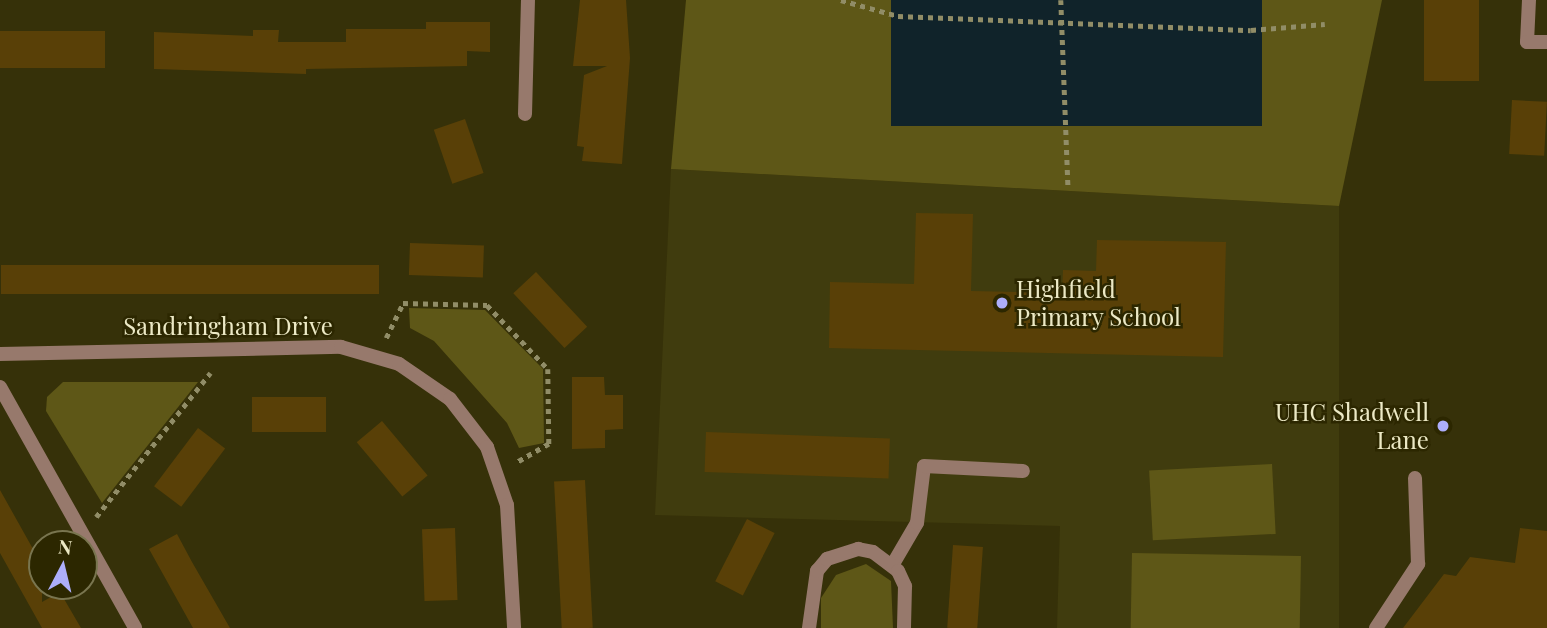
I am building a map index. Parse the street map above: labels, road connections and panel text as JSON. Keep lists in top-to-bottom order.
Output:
{
  "streets": {
    "street": ["Sandringham Drive"]
  },
  "places": ["Highfield Primary School", "UHC Shadwell Lane"],
  "north": "top"
}
